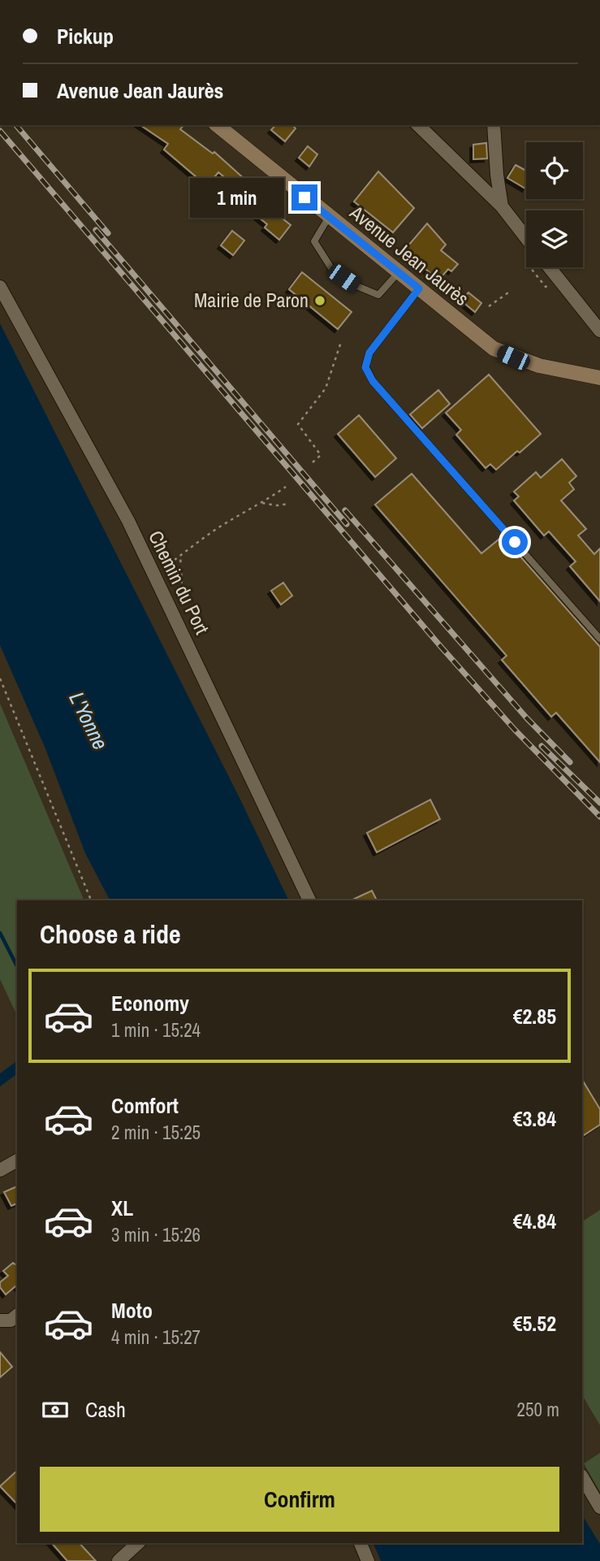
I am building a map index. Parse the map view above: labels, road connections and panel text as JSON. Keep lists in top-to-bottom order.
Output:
{
  "streets": {
    "main road": ["Avenue Jean Jaurès"],
    "street": ["Chemin du Port"]
  },
  "water": ["L'Yonne"],
  "places": ["Mairie de Paron"],
  "page": {
    "banner": ["Pickup", "Avenue Jean Jaurès"],
    "bubble": "1 min",
    "heading": "Choose a ride",
    "list": [
      {
        "name": "Economy",
        "note": "1 min · 15:24",
        "value": "€2.85"
      },
      {
        "name": "Comfort",
        "note": "2 min · 15:25",
        "value": "€3.84"
      },
      {
        "name": "XL",
        "note": "3 min · 15:26",
        "value": "€4.84"
      },
      {
        "name": "Moto",
        "note": "4 min · 15:27",
        "value": "€5.52"
      }
    ],
    "pay": ["Cash", "250 m"],
    "buttons": "Confirm"
  }
}
